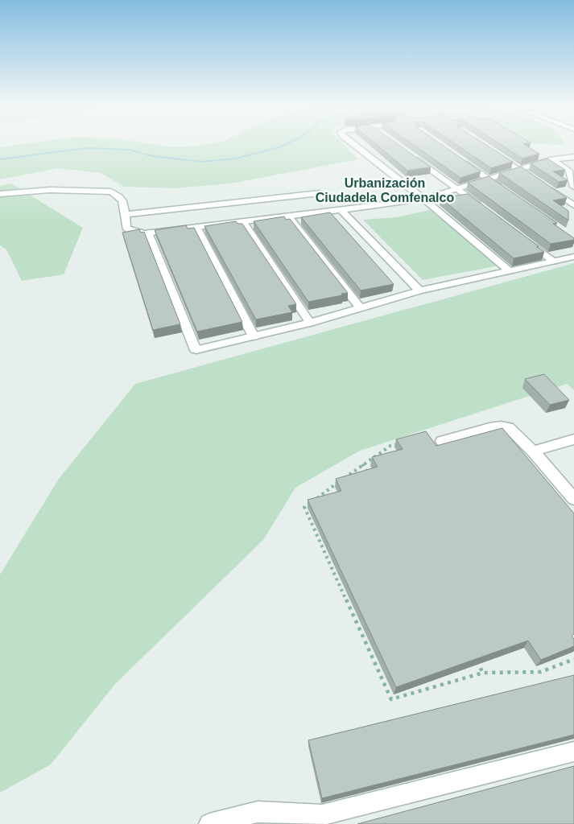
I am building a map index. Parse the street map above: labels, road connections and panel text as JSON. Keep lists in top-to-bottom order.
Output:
{
  "districts": ["Urbanización Ciudadela Comfenalco"]
}
